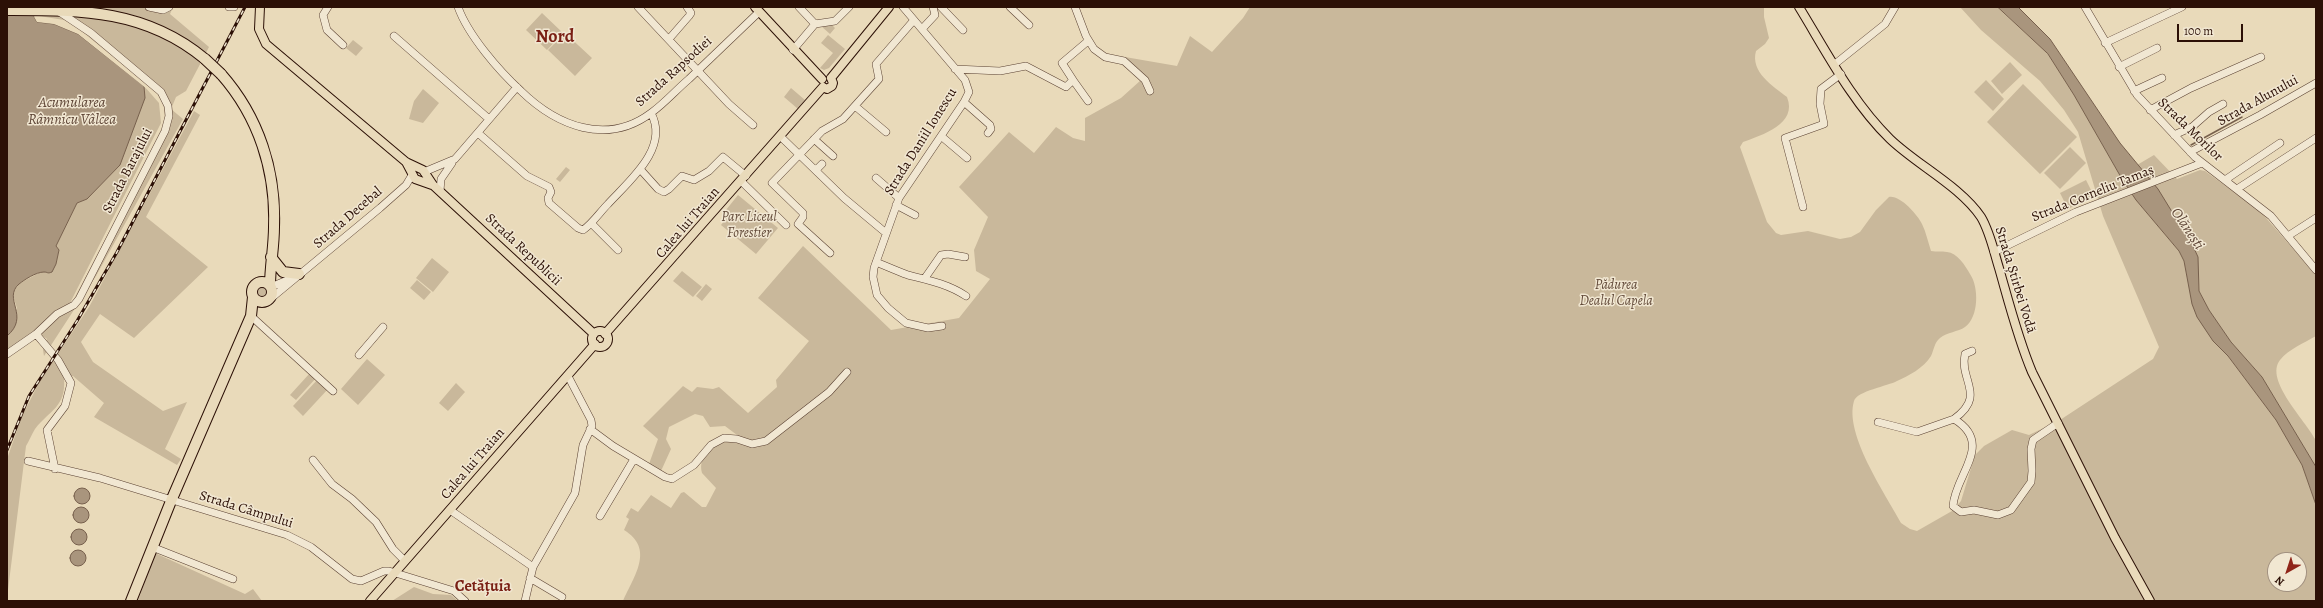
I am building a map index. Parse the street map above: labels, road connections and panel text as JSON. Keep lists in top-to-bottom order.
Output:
{
  "streets": {
    "main road": ["Calea lui Traian", "Strada Republicii", "Strada Știrbei Vodă"],
    "street": [
      "Strada Rapsodiei",
      "Strada Alunului",
      "Strada Morilor",
      "Strada Daniil Ionescu",
      "Strada Barajului",
      "Strada Corneliu Tamaș",
      "Strada Decebal",
      "Strada Câmpului"
    ]
  },
  "crossings": [
    ["Strada Alunului", "Strada Morilor"],
    ["Strada Morilor", "Strada Corneliu Tamaș"],
    ["Strada Corneliu Tamaș", "Strada Știrbei Vodă"],
    ["Strada Decebal", "Strada Republicii"],
    ["Calea lui Traian", "Strada Republicii"],
    ["Calea lui Traian", "Strada Câmpului"]
  ],
  "districts": ["Nord", "Cetățuia"],
  "water": ["Acumularea Râmnicu Vâlcea", "Olănești"],
  "parks": ["Parc Liceul Forestier", "Pădurea Dealul Capela"],
  "scale_bar": "100 m",
  "north": "bottom left"
}
